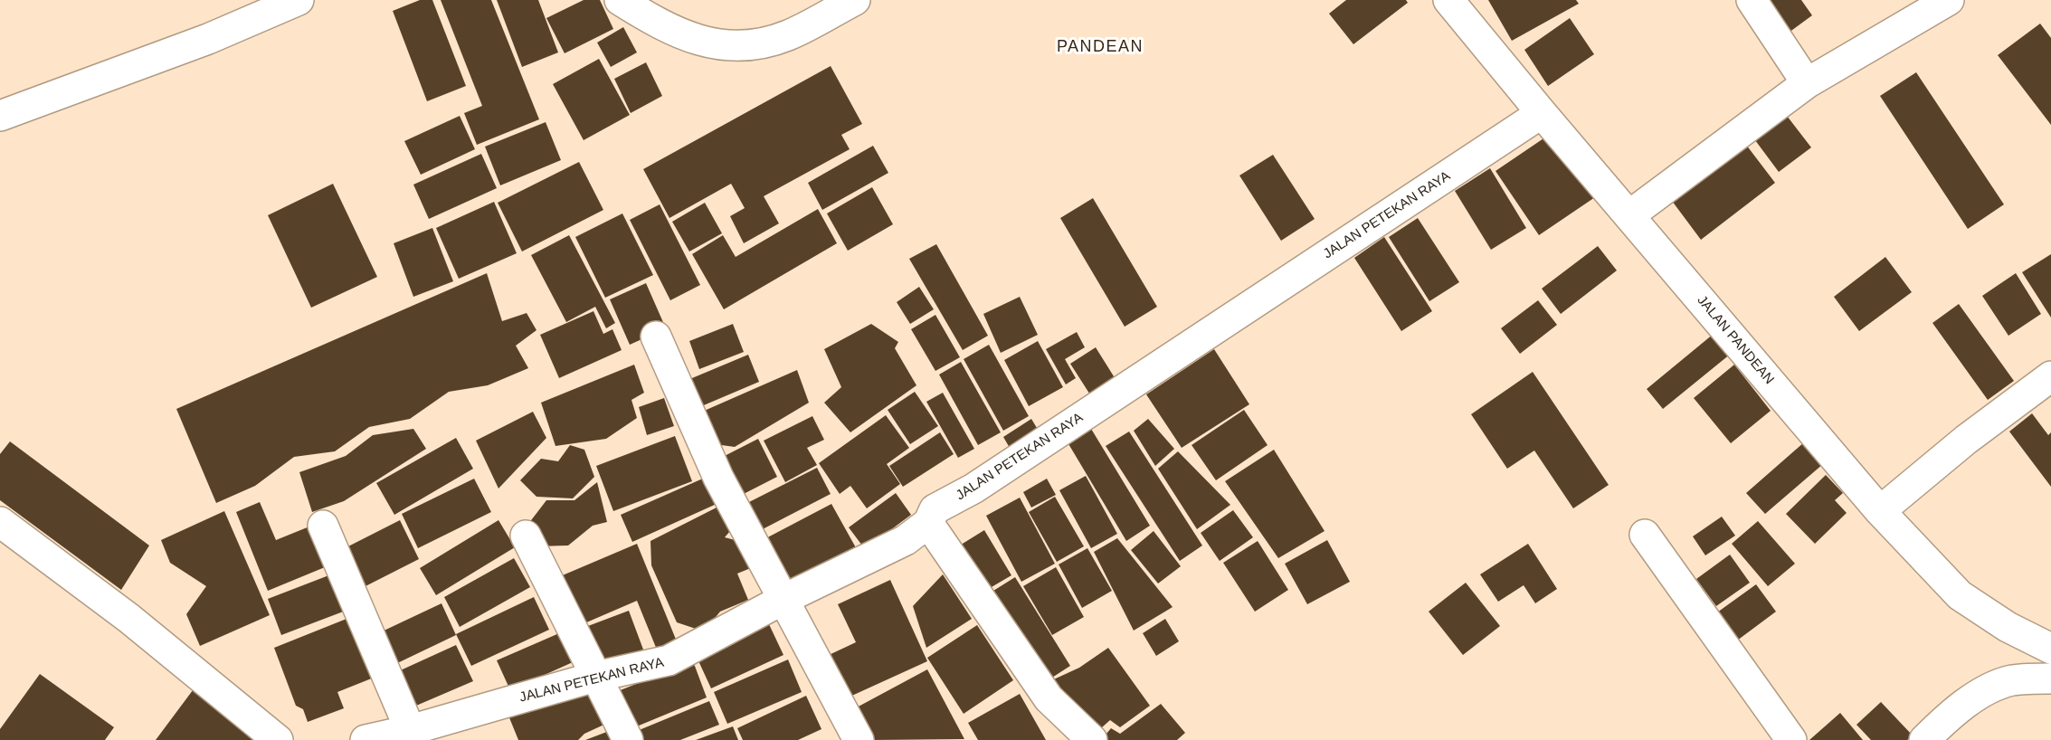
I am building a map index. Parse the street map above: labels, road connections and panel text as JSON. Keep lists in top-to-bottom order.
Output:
{
  "streets": {
    "street": ["JALAN PETEKAN RAYA", "JALAN PANDEAN"]
  },
  "crossings": [
    ["JALAN PETEKAN RAYA", "JALAN PANDEAN"]
  ],
  "districts": ["PANDEAN"]
}
